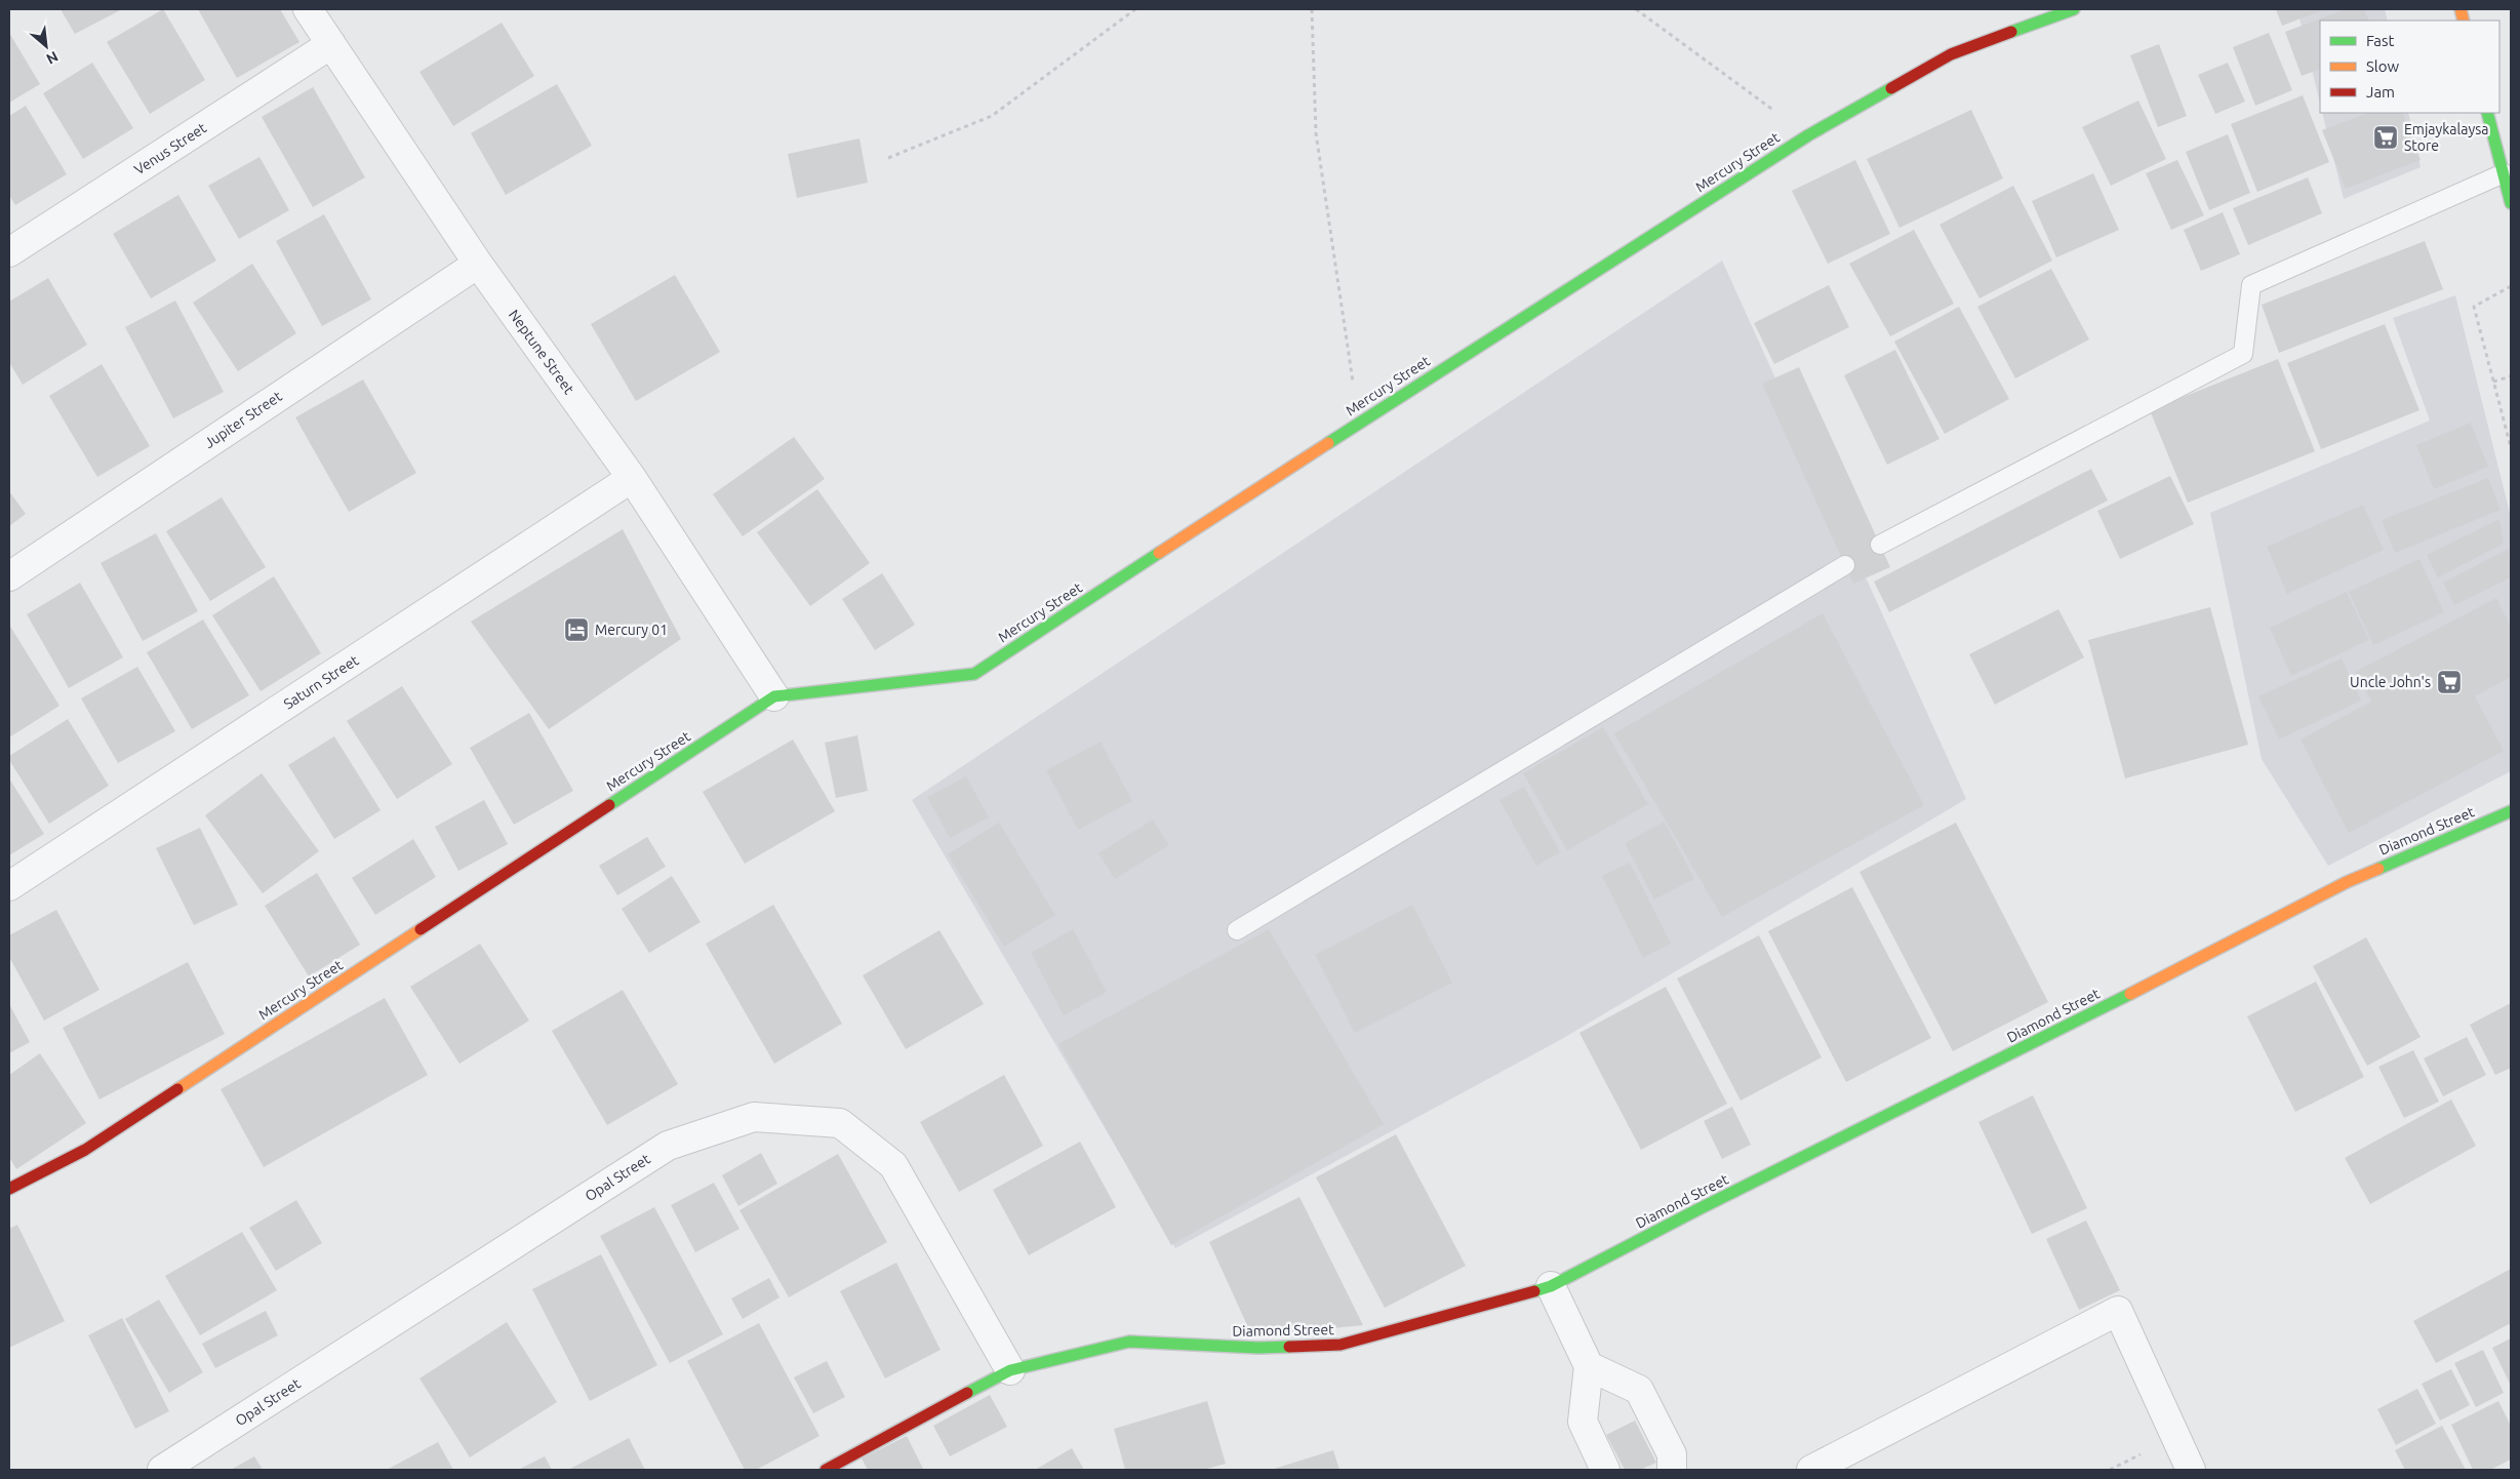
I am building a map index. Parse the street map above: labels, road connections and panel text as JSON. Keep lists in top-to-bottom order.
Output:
{
  "streets": {
    "street": [
      "Venus Street",
      "Mercury Street",
      "Neptune Street",
      "Jupiter Street",
      "Saturn Street",
      "Diamond Street",
      "Opal Street"
    ]
  },
  "crossings": [
    ["Venus Street", "Neptune Street"],
    ["Mercury Street", "Neptune Street"],
    ["Neptune Street", "Jupiter Street"],
    ["Neptune Street", "Saturn Street"],
    ["Diamond Street", "Opal Street"]
  ],
  "places": {
    "supermarket": ["Emjaykalaysa Store", "Uncle John's"],
    "hotel": ["Mercury 01"]
  },
  "legend": ["Fast", "Slow", "Jam"],
  "north": "bottom right"
}
